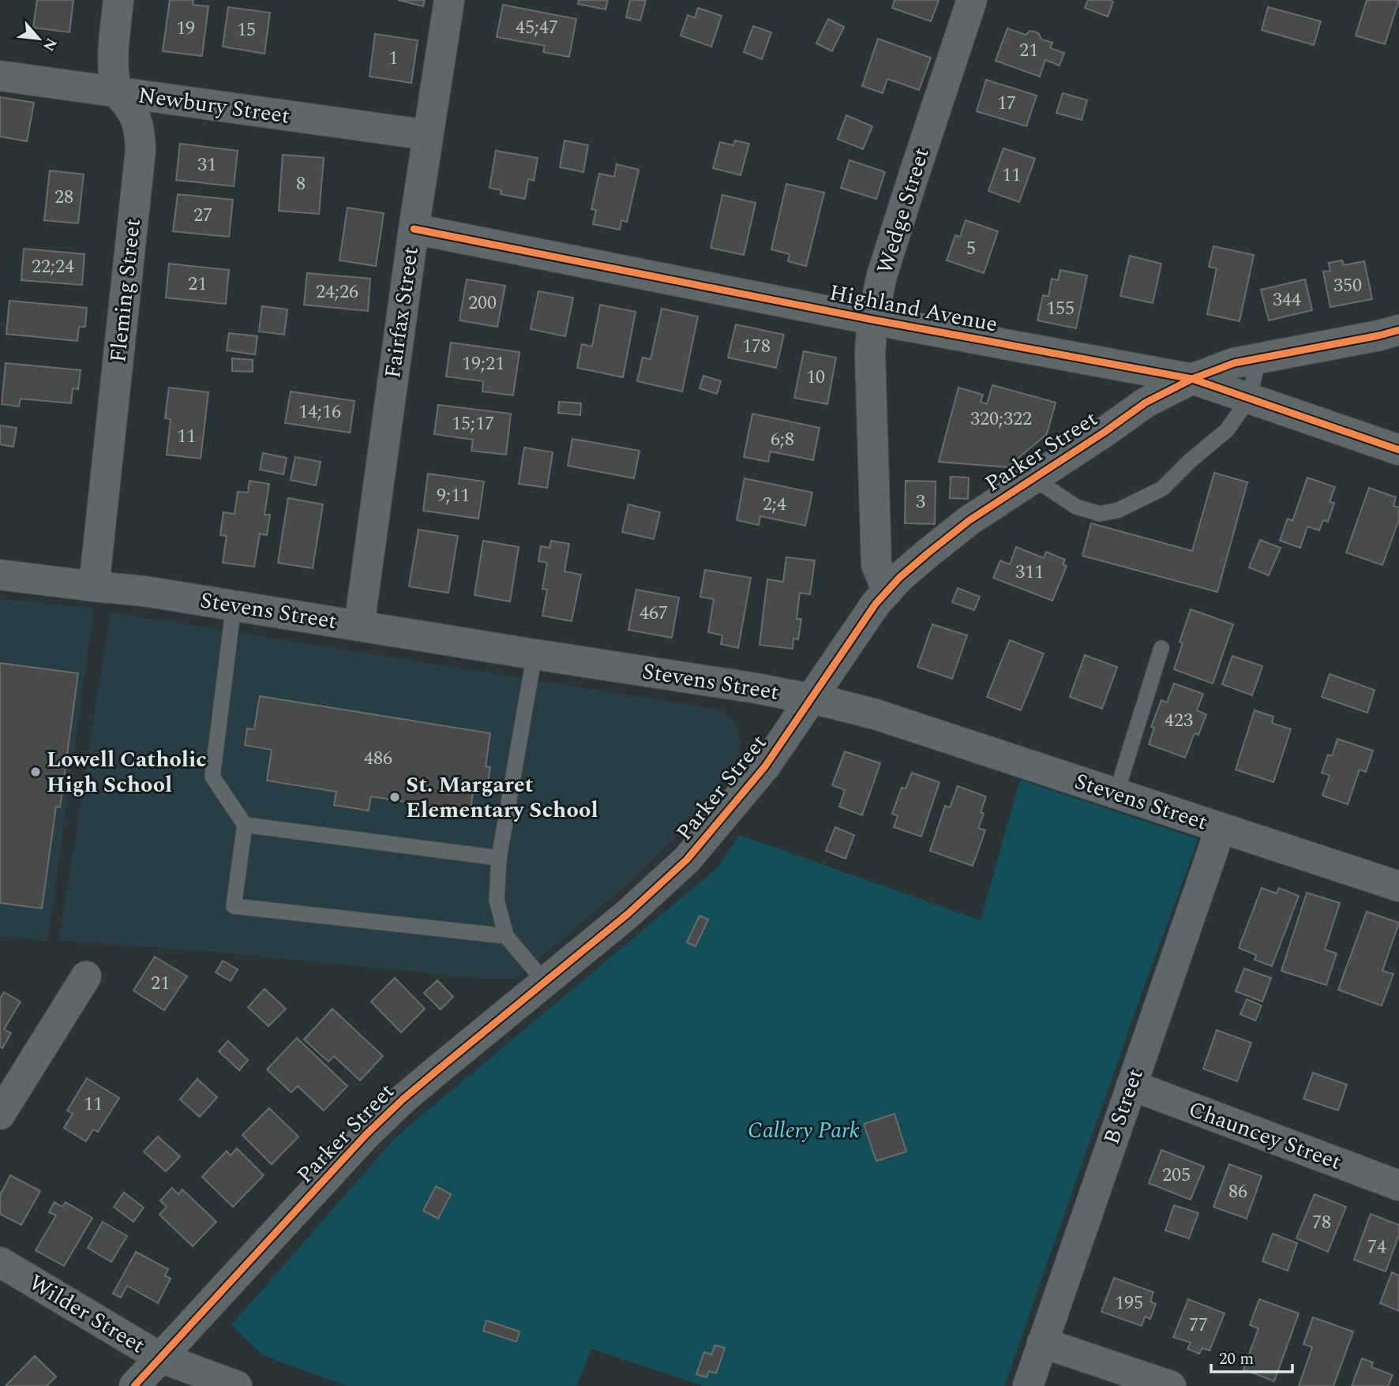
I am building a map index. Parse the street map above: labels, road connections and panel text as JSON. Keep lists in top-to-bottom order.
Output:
{
  "streets": {
    "street": [
      "Newbury Street",
      "Wedge Street",
      "Fleming Street",
      "Highland Avenue",
      "Fairfax Street",
      "Parker Street",
      "Stevens Street",
      "B Street",
      "Chauncey Street",
      "Wilder Street"
    ]
  },
  "crossings": [
    ["Newbury Street", "Fleming Street"],
    ["Newbury Street", "Fairfax Street"],
    ["Wedge Street", "Highland Avenue"],
    ["Wedge Street", "Parker Street"],
    ["Fleming Street", "Stevens Street"],
    ["Highland Avenue", "Fairfax Street"],
    ["Highland Avenue", "Parker Street"],
    ["Fairfax Street", "Stevens Street"],
    ["Parker Street", "Stevens Street"],
    ["Parker Street", "Wilder Street"],
    ["Stevens Street", "B Street"],
    ["B Street", "Chauncey Street"]
  ],
  "parks": ["Callery Park"],
  "places": ["Lowell Catholic High School", "St. Margaret Elementary School"],
  "house_numbers": [
    "45;47",
    "19",
    "15",
    "21",
    "1",
    "17",
    "31",
    "11",
    "8",
    "28",
    "27",
    "5",
    "22;24",
    "21",
    "350",
    "24;26",
    "344",
    "200",
    "155",
    "178",
    "19;21",
    "10",
    "14;16",
    "320;322",
    "15;17",
    "11",
    "6;8",
    "9;11",
    "3",
    "2;4",
    "311",
    "467",
    "423",
    "486",
    "21",
    "11",
    "205",
    "86",
    "78",
    "74",
    "195",
    "77"
  ],
  "scale_bar": "20 m",
  "north": "bottom right"
}
